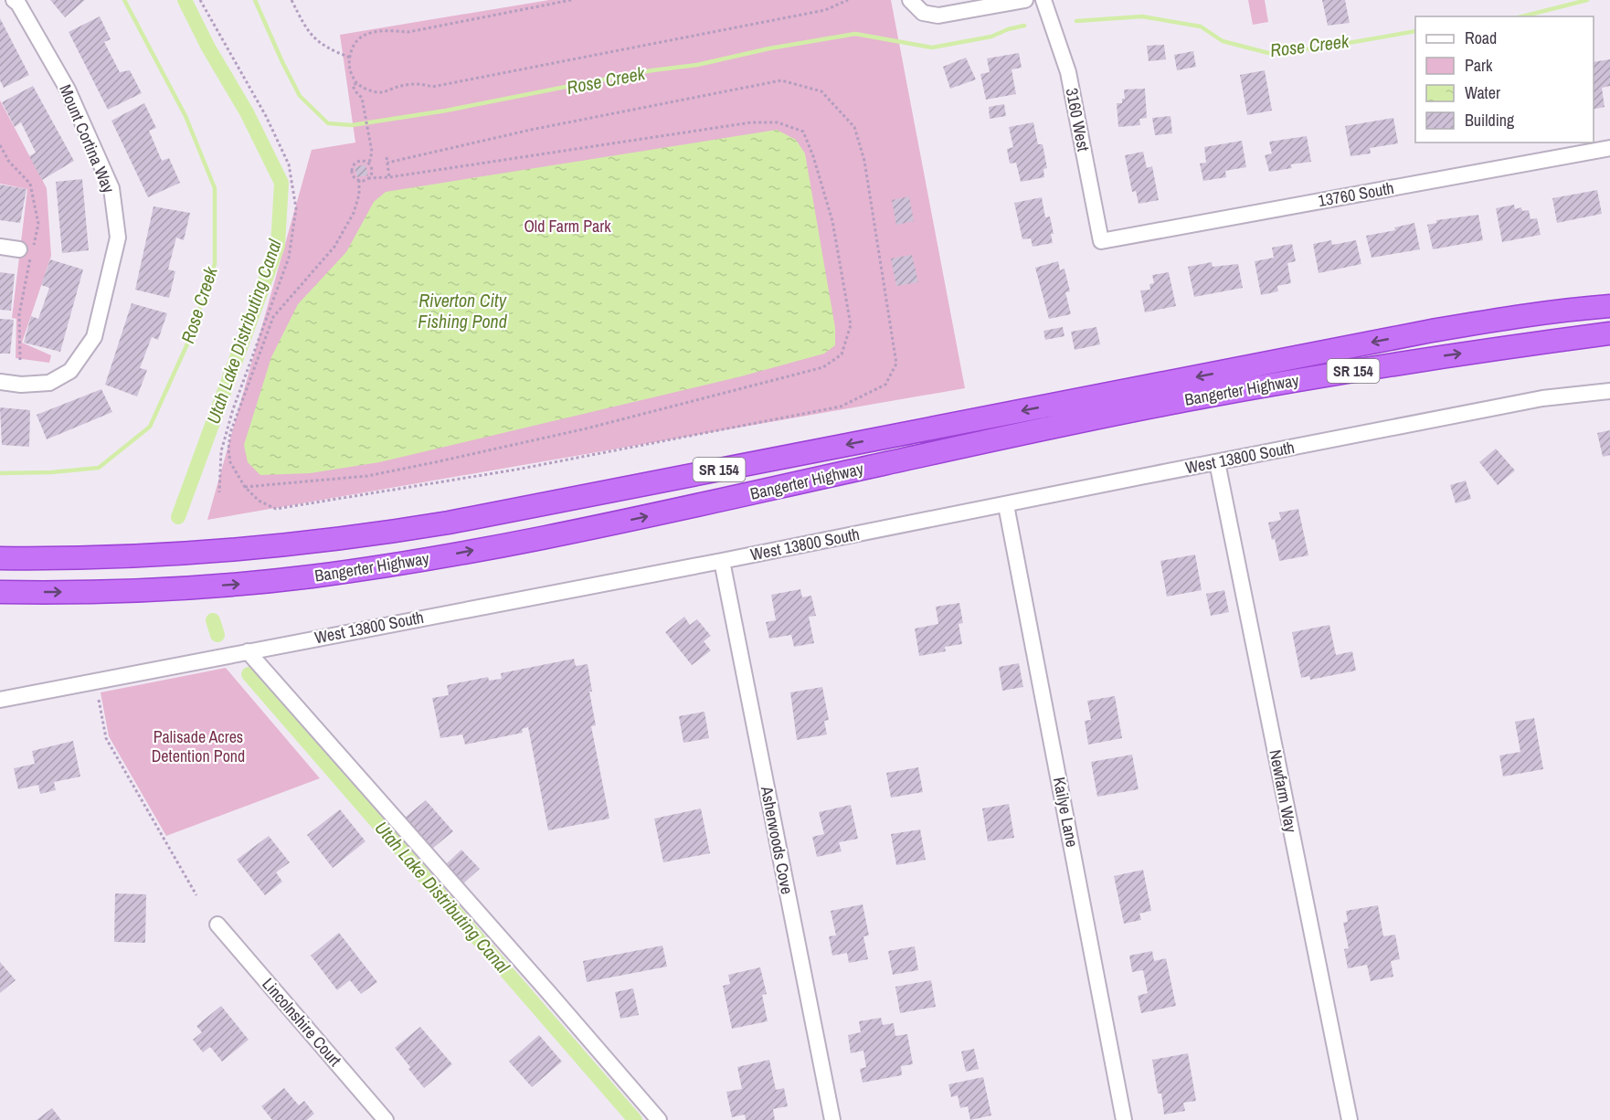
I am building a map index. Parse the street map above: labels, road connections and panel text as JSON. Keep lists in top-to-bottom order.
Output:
{
  "streets": {
    "highway": ["SR 154", "Bangerter Highway"],
    "street": [
      "3160 West",
      "Mount Cortina Way",
      "13760 South",
      "West 13800 South",
      "Newfarm Way",
      "Kailye Lane",
      "Asherwoods Cove",
      "Lincolnshire Court"
    ]
  },
  "crossings": [
    ["3160 West", "13760 South"],
    ["West 13800 South", "Newfarm Way"],
    ["West 13800 South", "Kailye Lane"],
    ["West 13800 South", "Asherwoods Cove"]
  ],
  "water": ["Rose Creek", "Riverton City Fishing Pond", "Utah Lake Distributing Canal"],
  "parks": ["Old Farm Park", "Palisade Acres Detention Pond"],
  "legend": [
    "Road",
    "Park",
    "Water",
    "Building"
  ]
}
